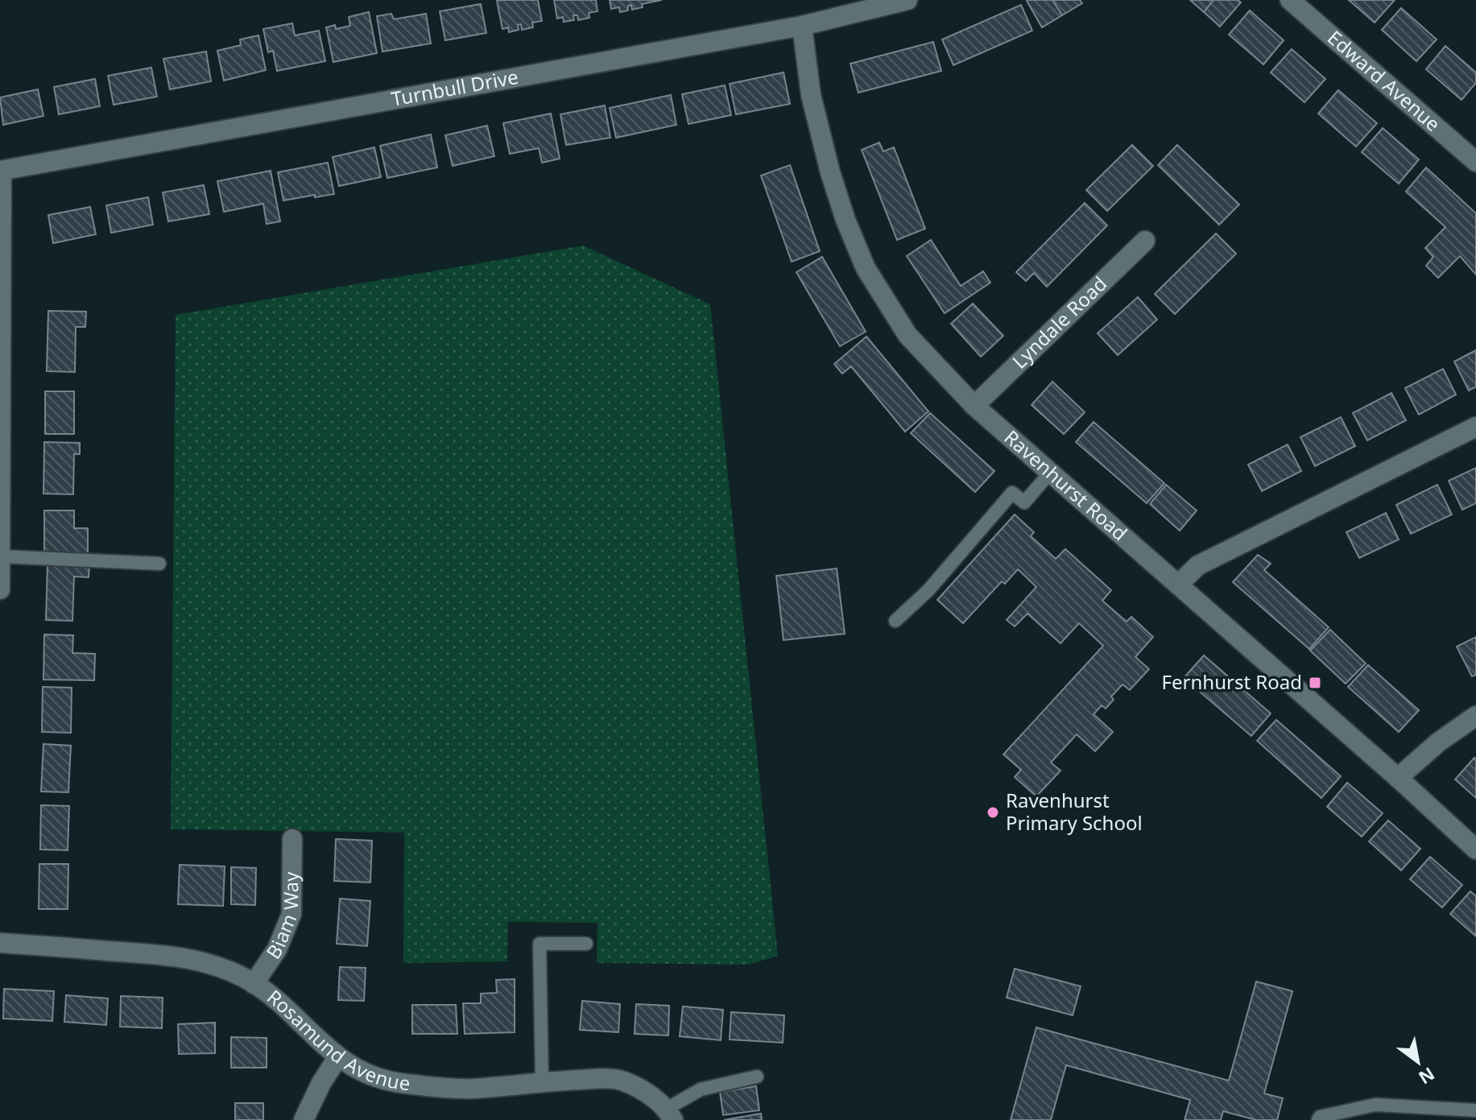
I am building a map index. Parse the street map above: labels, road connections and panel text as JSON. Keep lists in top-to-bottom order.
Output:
{
  "streets": {
    "street": [
      "Edward Avenue",
      "Turnbull Drive",
      "Lyndale Road",
      "Ravenhurst Road",
      "Biam Way",
      "Rosamund Avenue"
    ]
  },
  "crossings": [
    ["Turnbull Drive", "Ravenhurst Road"],
    ["Lyndale Road", "Ravenhurst Road"],
    ["Biam Way", "Rosamund Avenue"]
  ],
  "places": {
    "transit": ["Fernhurst Road"],
    "other": ["Ravenhurst Primary School"]
  },
  "north": "bottom right"
}
